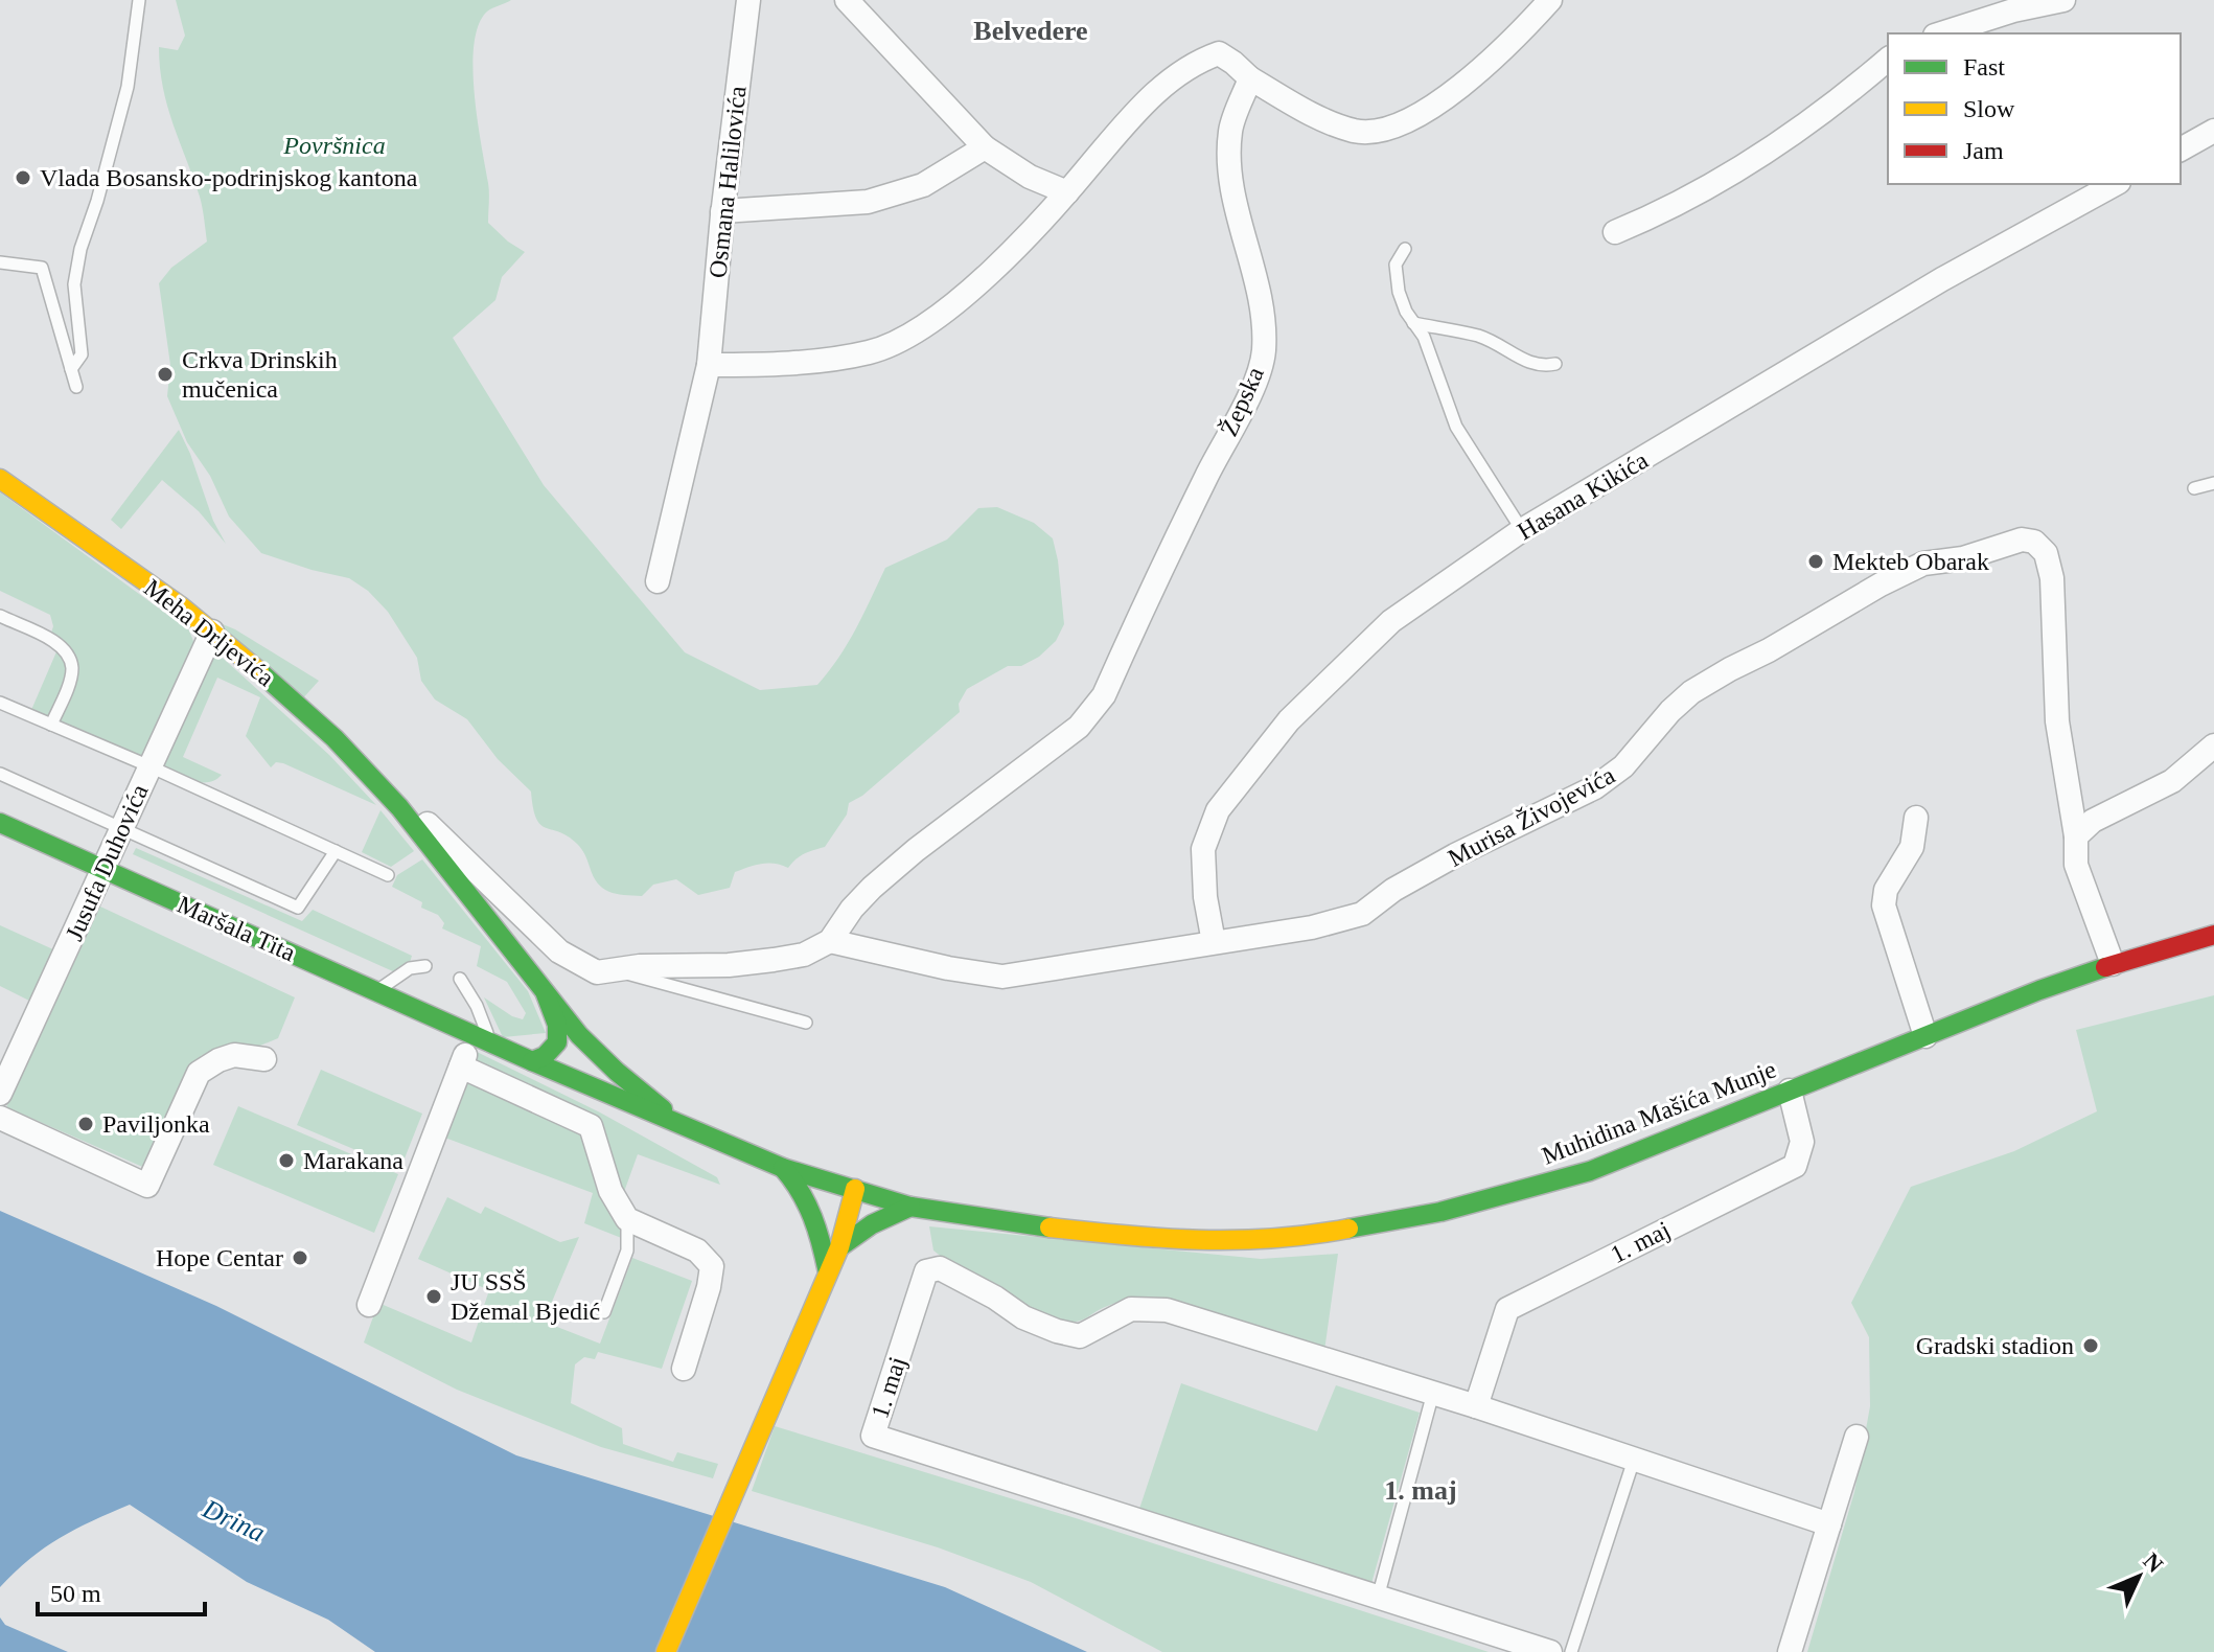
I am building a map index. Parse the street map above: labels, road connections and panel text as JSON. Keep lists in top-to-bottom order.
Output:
{
  "streets": {
    "main road": ["Meha Drljevića", "Maršala Tita", "Muhidina Mašića Munje"],
    "street": [
      "Osmana Halilovića",
      "Žepska",
      "Hasana Kikića",
      "Murisa Živojevića",
      "Jusufa Duhovića",
      "1. maj"
    ]
  },
  "crossings": [
    ["Žepska", "Meha Drljevića"],
    ["Žepska", "Murisa Živojevića"],
    ["Hasana Kikića", "Murisa Živojevića"],
    ["Meha Drljevića", "Murisa Živojevića"],
    ["Meha Drljevića", "Jusufa Duhovića"],
    ["Meha Drljevića", "Maršala Tita"],
    ["Murisa Živojevića", "Muhidina Mašića Munje"],
    ["Jusufa Duhovića", "Maršala Tita"],
    ["Maršala Tita", "Muhidina Mašića Munje"],
    ["Muhidina Mašića Munje", "1. maj"]
  ],
  "districts": ["Belvedere", "1. maj"],
  "water": ["Drina"],
  "parks": ["Površnica"],
  "places": [
    "Vlada Bosansko-podrinjskog kantona",
    "Crkva Drinskih mučenica",
    "Mekteb Obarak",
    "Paviljonka",
    "Marakana",
    "Hope Centar",
    "JU SSŠ Džemal Bjedić",
    "Gradski stadion"
  ],
  "legend": ["Fast", "Slow", "Jam"],
  "scale_bar": "50 m",
  "north": "top right"
}
